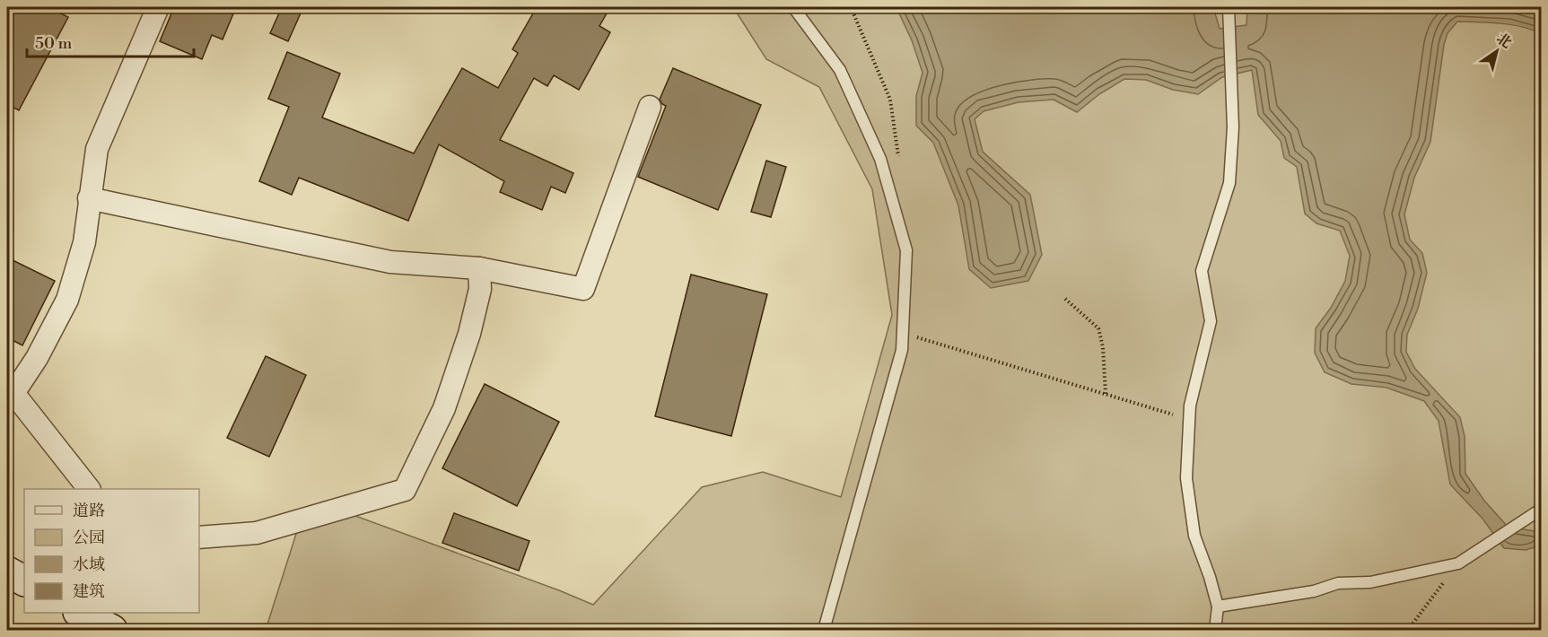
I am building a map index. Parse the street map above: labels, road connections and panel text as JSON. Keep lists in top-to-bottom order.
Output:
{
  "legend": [
    "道路",
    "公园",
    "水域",
    "建筑"
  ],
  "scale_bar": "50 m",
  "north": "top right"
}
